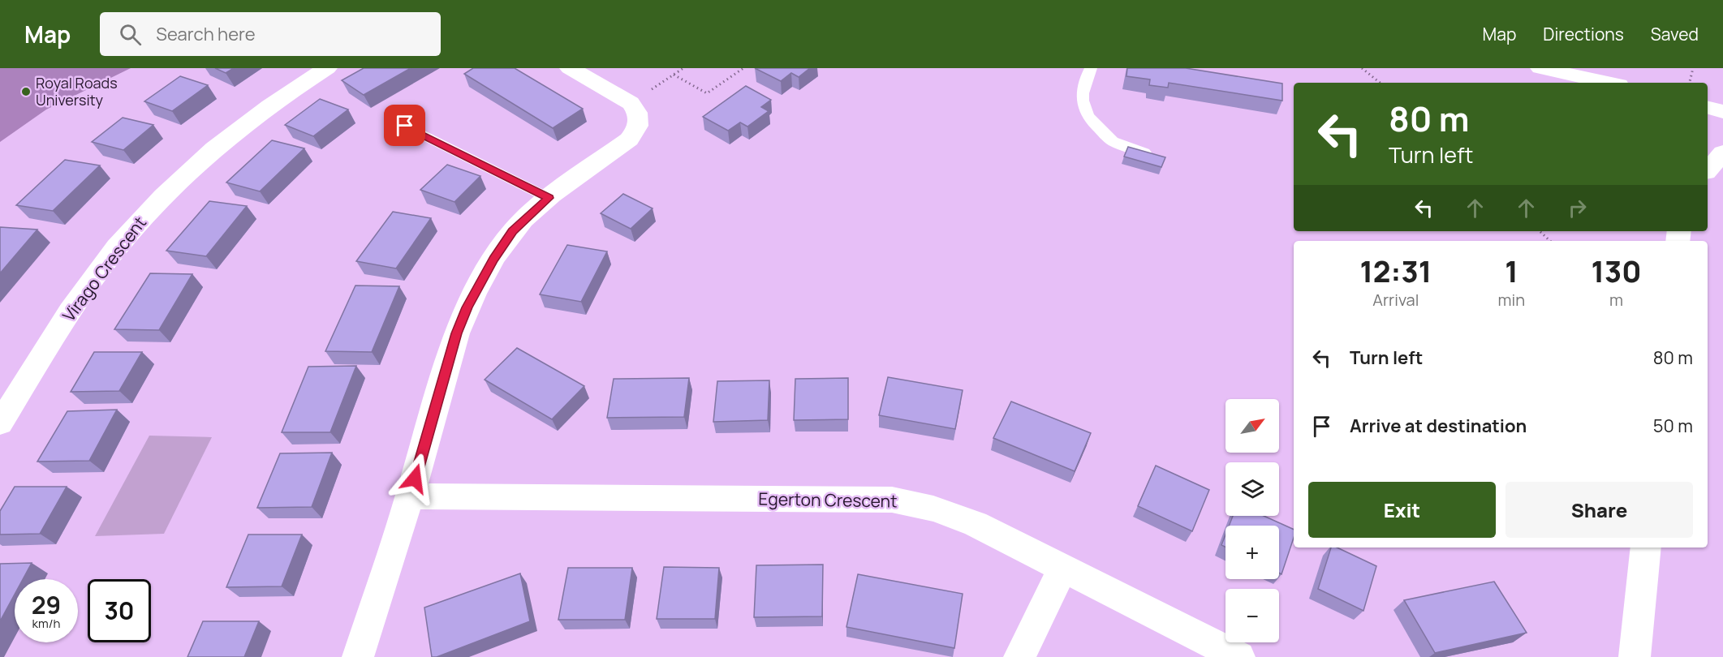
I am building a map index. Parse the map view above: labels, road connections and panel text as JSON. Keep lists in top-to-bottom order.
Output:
{
  "streets": {
    "street": ["Virago Crescent", "Egerton Crescent"]
  },
  "places": ["Royal Roads University"],
  "north": "top right",
  "page": {
    "header": "Map",
    "search": "Search here",
    "nav": ["Map", "Directions", "Saved"],
    "turn": ["80 m", "Turn left"],
    "eta": [
      "12:31",
      "Arrival",
      "1",
      "min",
      "130",
      "m"
    ],
    "list": [
      {
        "name": "Turn left",
        "value": "80 m"
      },
      {
        "name": "Arrive at destination",
        "value": "50 m"
      }
    ],
    "map_buttons": ["+", "−"],
    "buttons": ["Exit", "Share"],
    "speed": "29 km/h",
    "limit": "30"
  }
}
